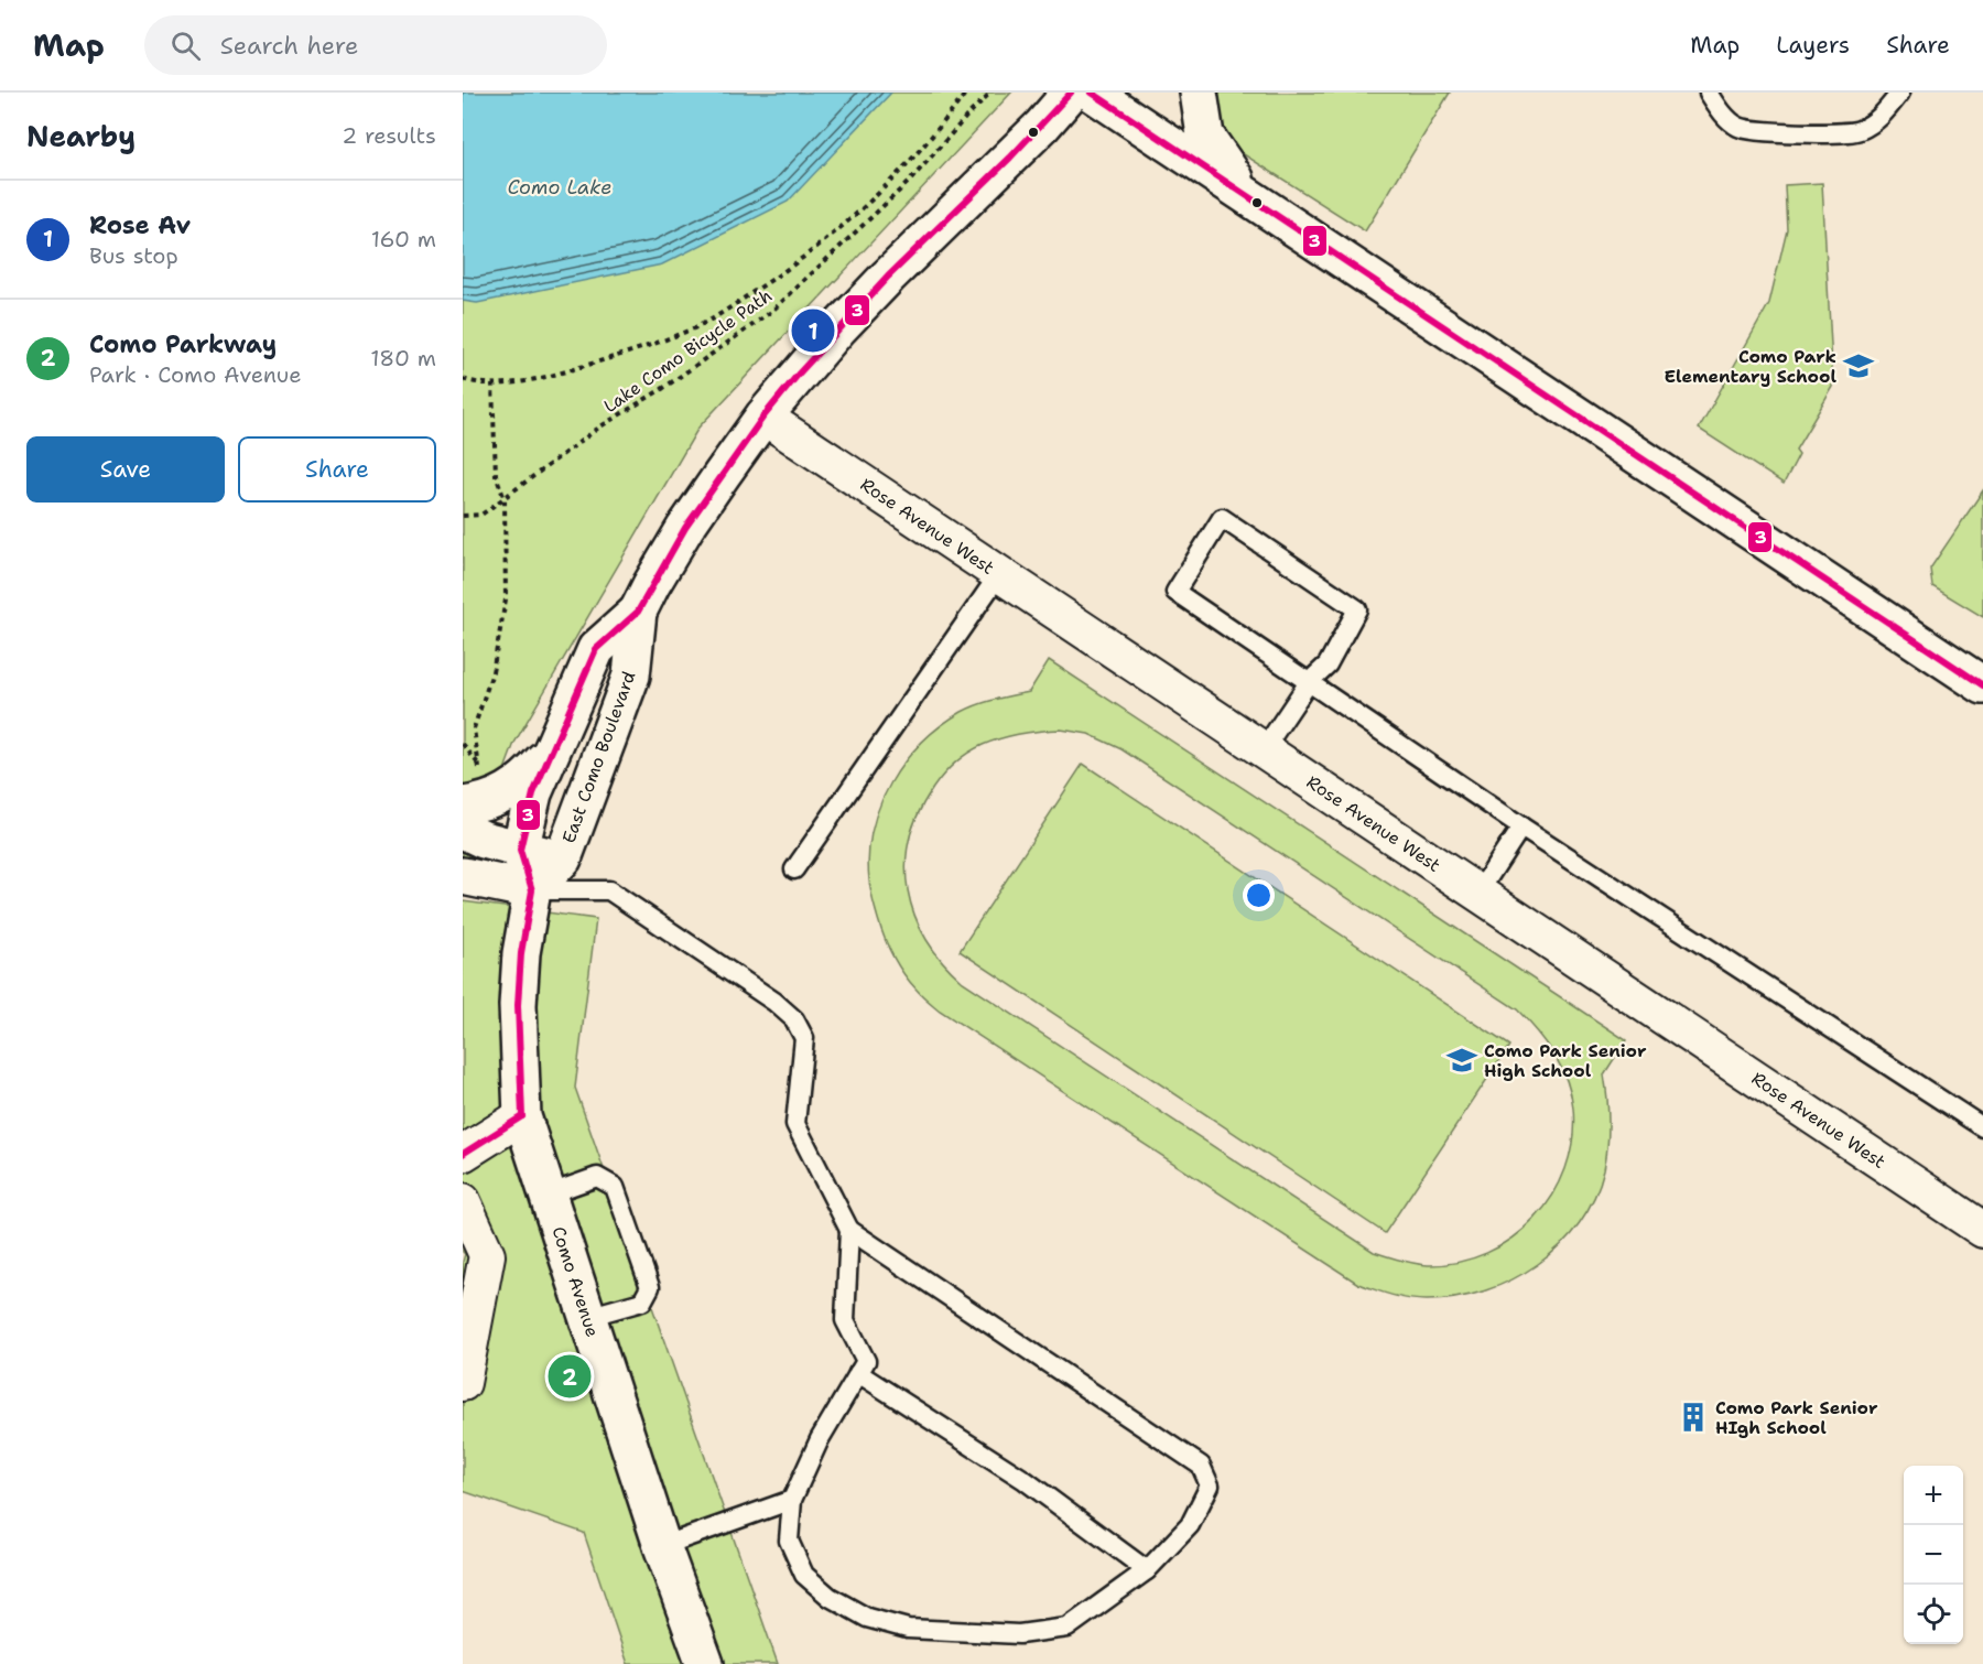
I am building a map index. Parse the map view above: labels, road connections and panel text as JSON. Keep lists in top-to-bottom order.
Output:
{
  "streets": {
    "street": ["Rose Avenue West", "East Como Boulevard", "Como Avenue"],
    "path": ["Lake Como Bicycle Path"]
  },
  "crossings": [
    ["Rose Avenue West", "East Como Boulevard"],
    ["East Como Boulevard", "Como Avenue"]
  ],
  "water": ["Como Lake"],
  "places": {
    "school or university": ["Como Park Elementary School", "Como Park Senior High School"],
    "building": ["Como Park Senior HIgh School"]
  },
  "lines": ["transit line 3"],
  "page": {
    "header": "Map",
    "search": "Search here",
    "nav": ["Map", "Layers", "Share"],
    "heading": ["Nearby", "2 results"],
    "list": [
      {
        "mark": "1",
        "name": "Rose Av",
        "note": "Bus stop",
        "value": "160 m"
      },
      {
        "mark": "2",
        "name": "Como Parkway",
        "note": "Park · Como Avenue",
        "value": "180 m"
      }
    ],
    "pins": ["1", "2"],
    "buttons": ["Save", "Share"],
    "map_buttons": ["+", "−"]
  }
}
